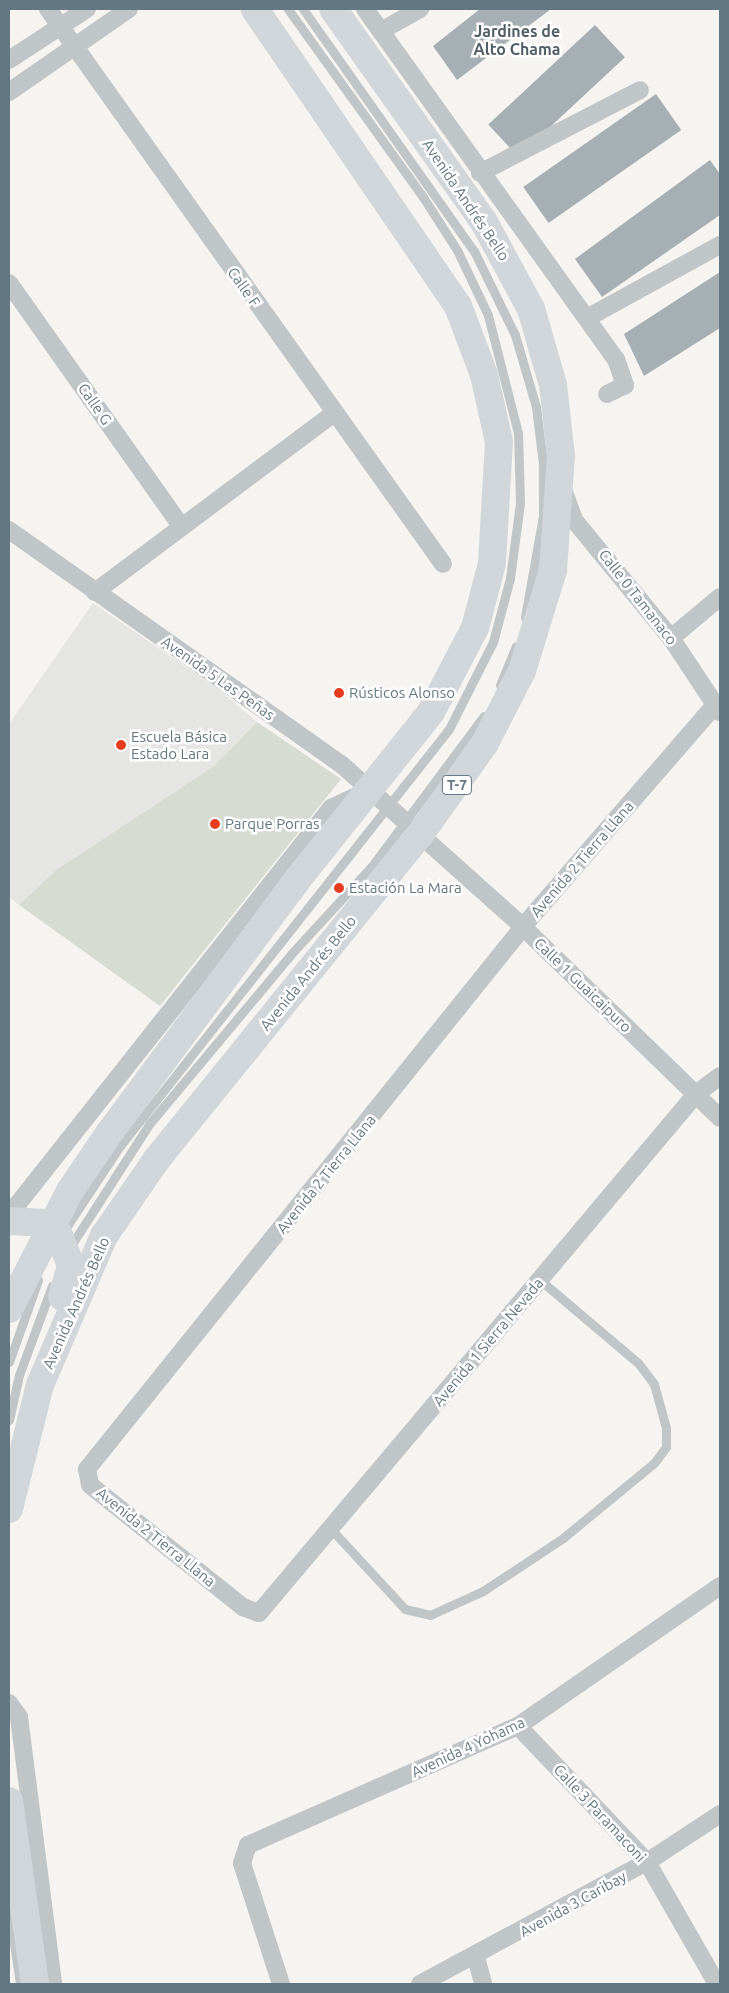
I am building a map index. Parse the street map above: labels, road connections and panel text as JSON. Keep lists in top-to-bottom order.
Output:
{
  "streets": {
    "highway": ["Avenida Andrés Bello", "T-7"],
    "street": [
      "Calle F",
      "Calle G",
      "Calle 0 Tamanaco",
      "Avenida 5 Las Peñas",
      "Avenida 2 Tierra Llana",
      "Calle 1 Guaicaipuro",
      "Avenida 1 Sierra Nevada",
      "Avenida 4 Yohama",
      "Calle 3 Paramaconi",
      "Avenida 3 Caribay"
    ]
  },
  "crossings": [
    ["Avenida Andrés Bello", "Calle 0 Tamanaco"],
    ["Avenida Andrés Bello", "Avenida 5 Las Peñas"],
    ["Avenida Andrés Bello", "Calle 1 Guaicaipuro"],
    ["Calle 0 Tamanaco", "Avenida 2 Tierra Llana"],
    ["Avenida 5 Las Peñas", "Calle 1 Guaicaipuro"],
    ["Avenida 2 Tierra Llana", "Calle 1 Guaicaipuro"],
    ["Avenida 2 Tierra Llana", "Avenida 1 Sierra Nevada"],
    ["Calle 1 Guaicaipuro", "Avenida 1 Sierra Nevada"],
    ["Avenida 4 Yohama", "Calle 3 Paramaconi"],
    ["Calle 3 Paramaconi", "Avenida 3 Caribay"]
  ],
  "districts": ["Jardines de Alto Chama"],
  "places": [
    "Rústicos Alonso",
    "Escuela Básica Estado Lara",
    "Parque Porras",
    "Estación La Mara"
  ]
}
